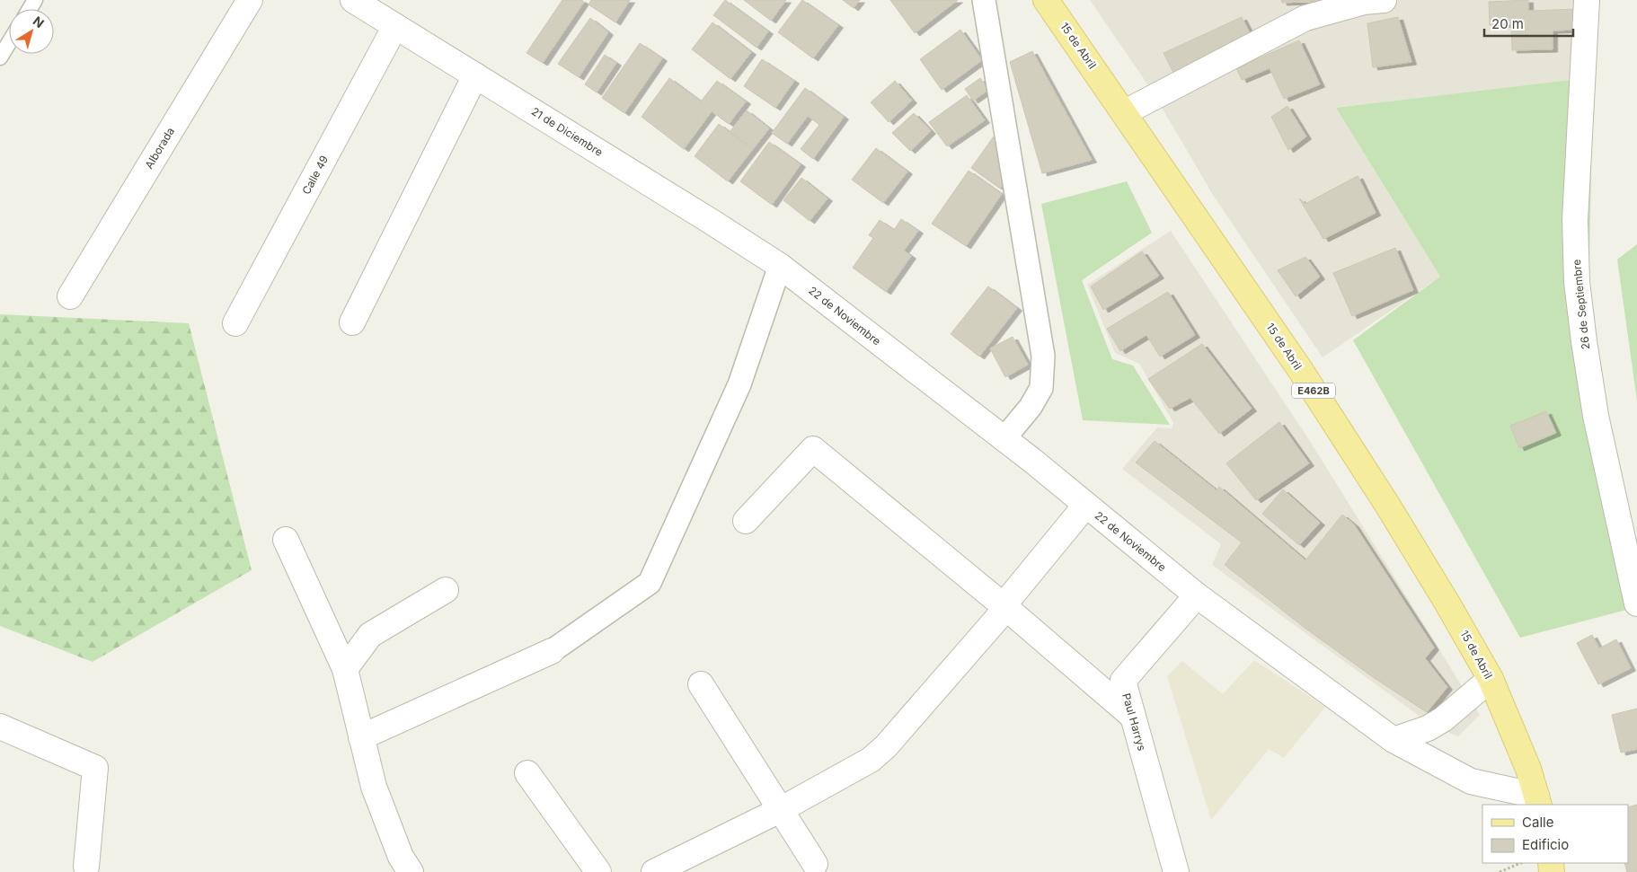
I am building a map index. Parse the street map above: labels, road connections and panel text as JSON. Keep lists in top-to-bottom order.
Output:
{
  "streets": {
    "main road": ["15 de Abril", "E462B"],
    "street": [
      "21 de Diciembre",
      "Alborada",
      "Calle 49",
      "26 de Septiembre",
      "22 de Noviembre",
      "Paul Harrys"
    ]
  },
  "crossings": [
    ["15 de Abril", "22 de Noviembre"],
    ["21 de Diciembre", "Calle 49"],
    ["21 de Diciembre", "22 de Noviembre"],
    ["22 de Noviembre", "Paul Harrys"]
  ],
  "legend": ["Calle", "Edificio"],
  "scale_bar": "20 m",
  "north": "top right"
}
